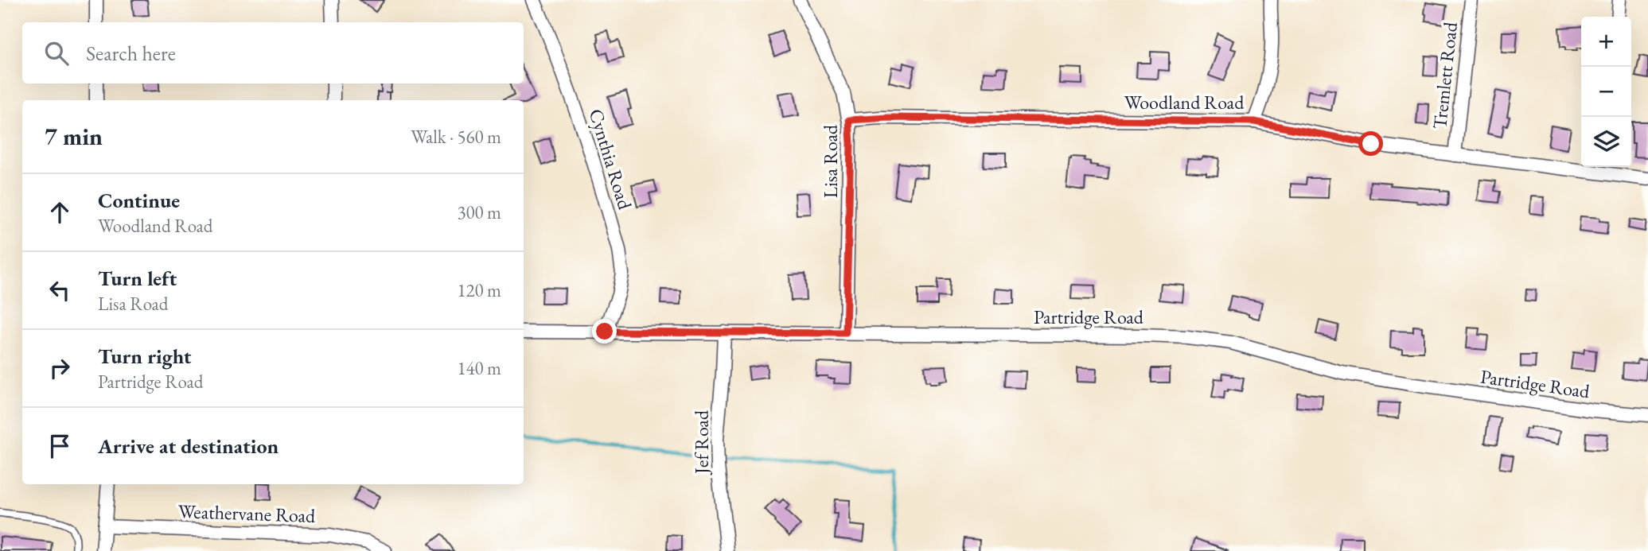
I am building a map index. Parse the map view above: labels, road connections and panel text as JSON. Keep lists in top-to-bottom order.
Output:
{
  "streets": {
    "street": [
      "Tremlett Road",
      "Woodland Road",
      "Cynthia Road",
      "Lisa Road",
      "Partridge Road",
      "Jef Road",
      "Weathervane Road"
    ]
  },
  "crossings": [
    ["Tremlett Road", "Woodland Road"],
    ["Woodland Road", "Lisa Road"],
    ["Cynthia Road", "Partridge Road"],
    ["Lisa Road", "Partridge Road"],
    ["Partridge Road", "Jef Road"]
  ],
  "page": {
    "map_buttons": ["+", "−"],
    "search": "Search here",
    "heading": ["7 min", "Walk · 560 m"],
    "list": [
      ["Continue", "Woodland Road", "300 m"],
      ["Turn left", "Lisa Road", "120 m"],
      ["Turn right", "Partridge Road", "140 m"],
      "Arrive at destination"
    ]
  }
}
